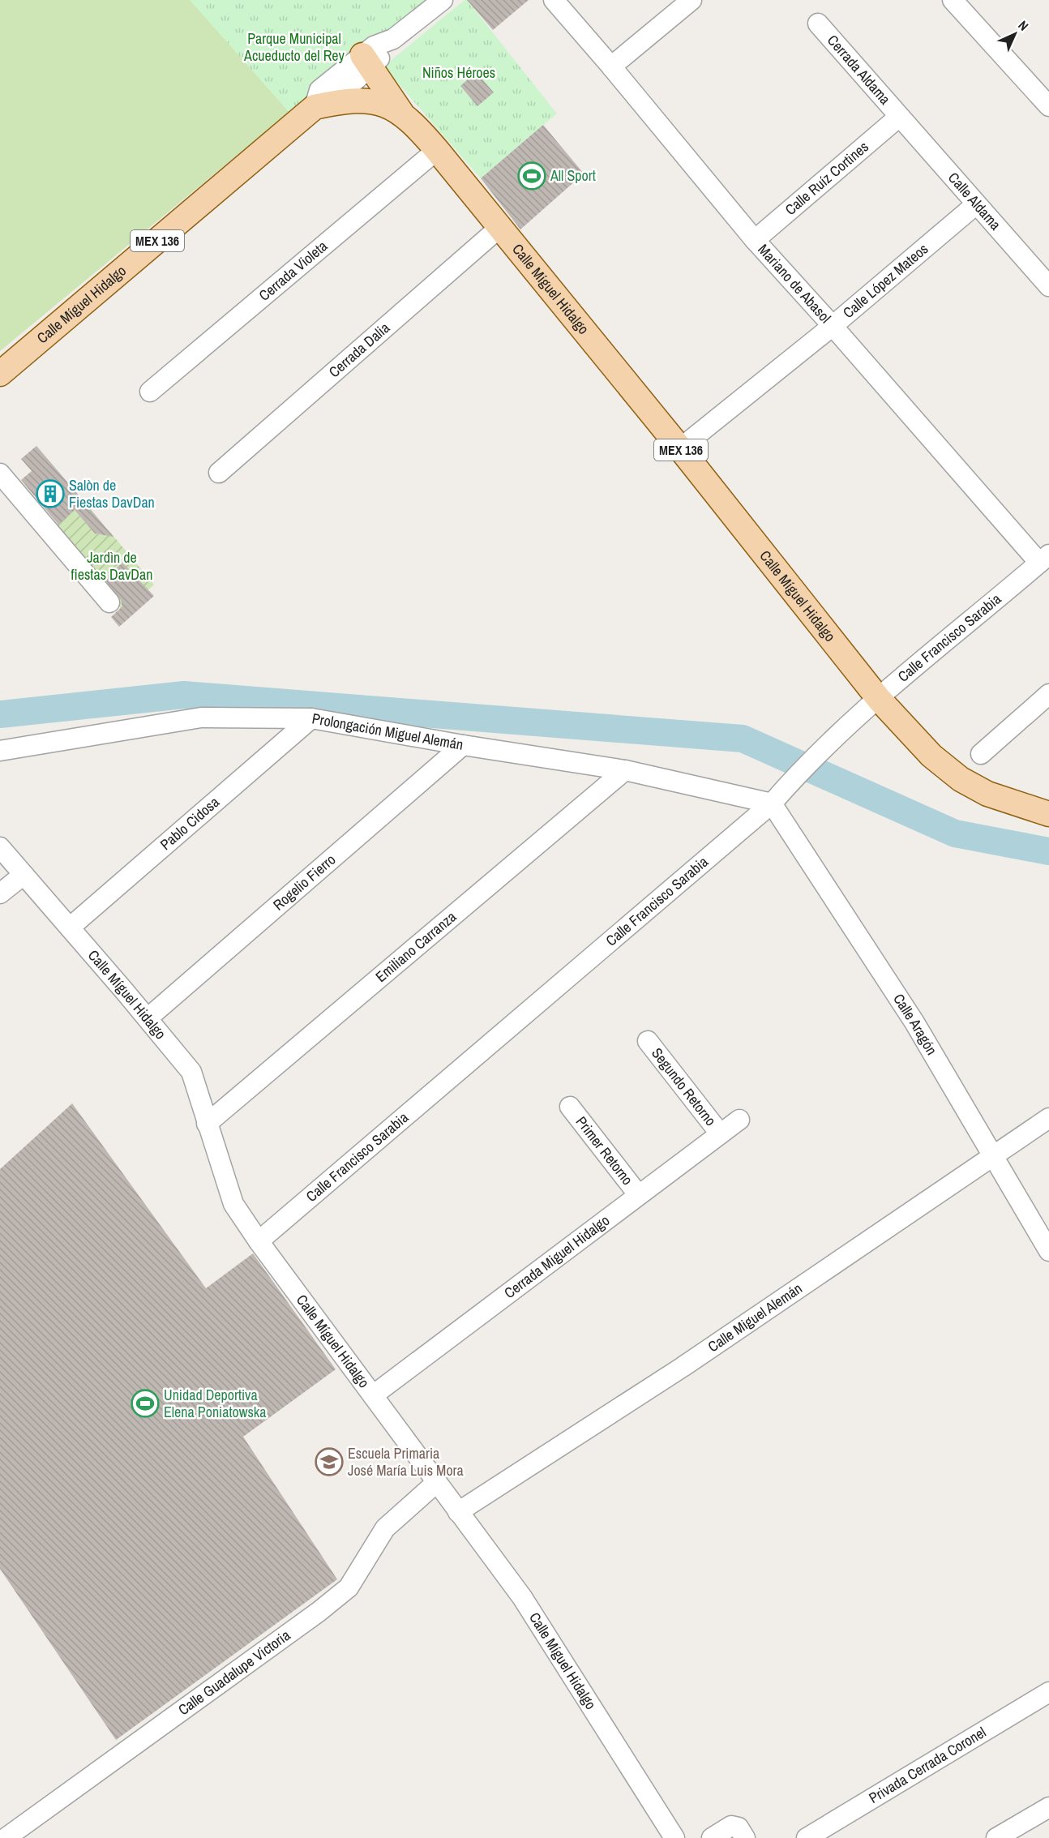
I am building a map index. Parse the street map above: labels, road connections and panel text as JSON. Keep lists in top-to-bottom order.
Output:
{
  "streets": {
    "main road": ["MEX 136", "Calle Míguel Hidalgo"],
    "street": [
      "Cerrada Aldama",
      "Calle Ruíz Cortines",
      "Calle Aldama",
      "Cerrada Violeta",
      "Calle López Mateos",
      "Mariano de Abasol",
      "Cerrada Dalia",
      "Calle Francisco Sarabia",
      "Prolongación Miguel Alemán",
      "Pablo Cidosa",
      "Rogelio Fierro",
      "Emiliano Carranza",
      "Calle Aragón",
      "Segundo Retorno",
      "Primer Retorno",
      "Cerrada Miguel Hidalgo",
      "Calle Miguel Alemán",
      "Calle Guadalupe Victoria",
      "Privada Cerrada Coronel"
    ]
  },
  "crossings": [
    ["Cerrada Aldama", "Calle Ruíz Cortines"],
    ["Cerrada Aldama", "Calle Aldama"],
    ["Calle Ruíz Cortines", "Calle Aldama"],
    ["Calle Ruíz Cortines", "Mariano de Abasol"],
    ["Calle Aldama", "Calle López Mateos"],
    ["Cerrada Violeta", "Calle Míguel Hidalgo"],
    ["Calle López Mateos", "Mariano de Abasol"],
    ["Calle López Mateos", "Calle Míguel Hidalgo"],
    ["Mariano de Abasol", "Calle Francisco Sarabia"],
    ["Calle Míguel Hidalgo", "Cerrada Dalia"],
    ["Calle Míguel Hidalgo", "Calle Francisco Sarabia"],
    ["Calle Míguel Hidalgo", "Pablo Cidosa"],
    ["Calle Míguel Hidalgo", "Rogelio Fierro"],
    ["Calle Míguel Hidalgo", "Emiliano Carranza"],
    ["Calle Míguel Hidalgo", "Cerrada Miguel Hidalgo"],
    ["Calle Míguel Hidalgo", "Calle Miguel Alemán"],
    ["Calle Míguel Hidalgo", "Calle Guadalupe Victoria"],
    ["Calle Francisco Sarabia", "Prolongación Miguel Alemán"],
    ["Calle Francisco Sarabia", "Calle Aragón"],
    ["Prolongación Miguel Alemán", "Pablo Cidosa"],
    ["Prolongación Miguel Alemán", "Rogelio Fierro"],
    ["Prolongación Miguel Alemán", "Emiliano Carranza"],
    ["Prolongación Miguel Alemán", "Calle Aragón"],
    ["Calle Aragón", "Calle Miguel Alemán"],
    ["Segundo Retorno", "Cerrada Miguel Hidalgo"],
    ["Primer Retorno", "Cerrada Miguel Hidalgo"]
  ],
  "parks": ["Parque Municipal Acueducto del Rey", "Niños Héroes", "Jardìn de fiestas DavDan"],
  "places": {
    "sports": ["All Sport", "Unidad Deportiva Elena Poniatowska"],
    "building": ["Salòn de Fiestas DavDan"],
    "school or university": ["Escuela Primaria José María Luis Mora"]
  },
  "north": "top right"
}
